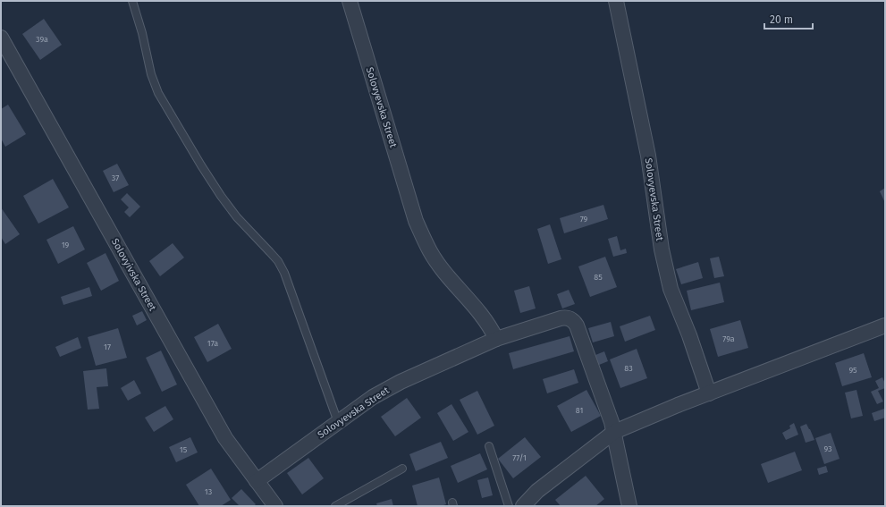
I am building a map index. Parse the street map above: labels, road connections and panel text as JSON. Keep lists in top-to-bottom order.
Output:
{
  "streets": {
    "street": ["Solovyevska Street", "Solovyivska Street"]
  },
  "crossings": [
    ["Solovyevska Street", "Solovyivska Street"]
  ],
  "house_numbers": [
    "39а",
    "37",
    "79",
    "19",
    "85",
    "79а",
    "17а",
    "17",
    "83",
    "95",
    "81",
    "93",
    "15",
    "77/1",
    "13"
  ],
  "scale_bar": "20 m"
}
